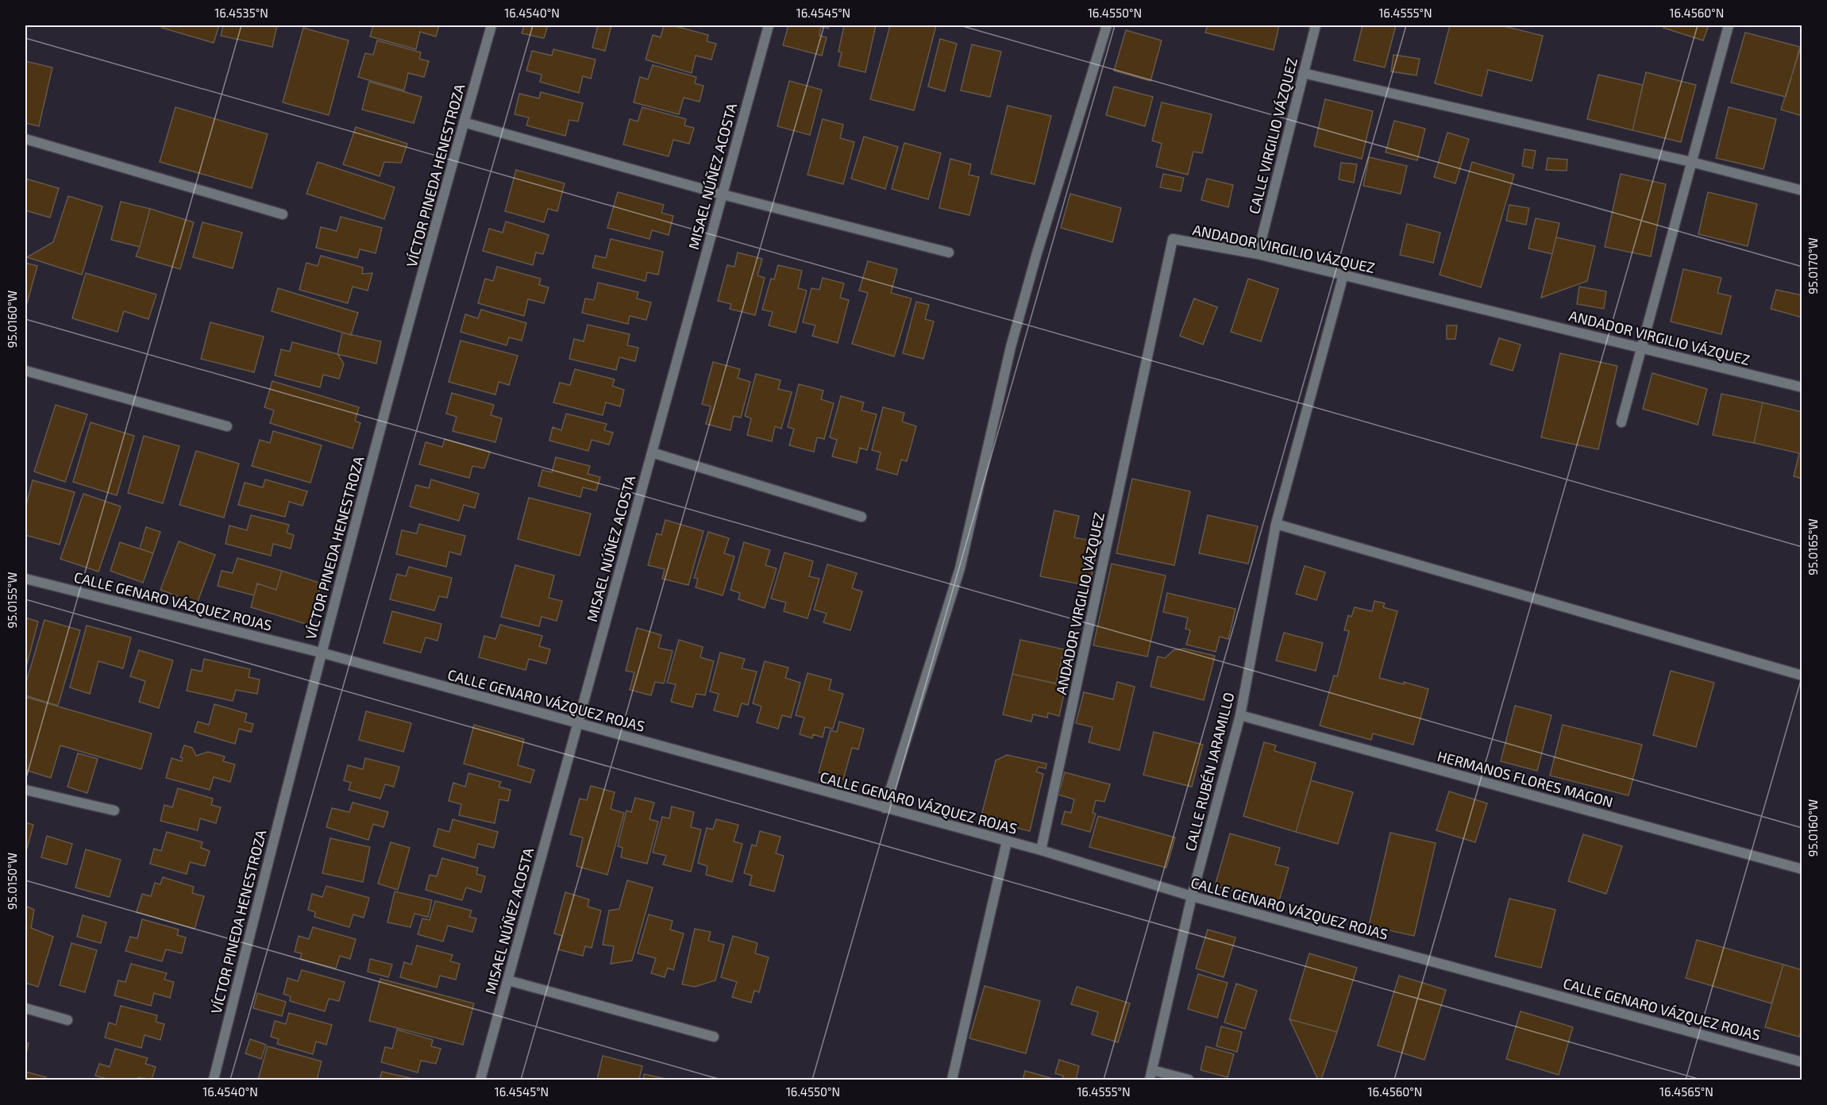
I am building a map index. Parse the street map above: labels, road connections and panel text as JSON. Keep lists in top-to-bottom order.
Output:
{
  "streets": {
    "street": [
      "CALLE VIRGILIO VÁZQUEZ",
      "VÍCTOR PINEDA HENESTROZA",
      "MISAEL NÚÑEZ ACOSTA",
      "ANDADOR VIRGILIO VÁZQUEZ",
      "CALLE GENARO VÁZQUEZ ROJAS",
      "CALLE RUBÉN JARAMILLO",
      "HERMANOS FLORES MAGON"
    ]
  },
  "crossings": [
    ["CALLE VIRGILIO VÁZQUEZ", "ANDADOR VIRGILIO VÁZQUEZ"],
    ["VÍCTOR PINEDA HENESTROZA", "CALLE GENARO VÁZQUEZ ROJAS"],
    ["MISAEL NÚÑEZ ACOSTA", "CALLE GENARO VÁZQUEZ ROJAS"],
    ["ANDADOR VIRGILIO VÁZQUEZ", "CALLE GENARO VÁZQUEZ ROJAS"],
    ["ANDADOR VIRGILIO VÁZQUEZ", "CALLE RUBÉN JARAMILLO"],
    ["CALLE GENARO VÁZQUEZ ROJAS", "CALLE RUBÉN JARAMILLO"],
    ["CALLE RUBÉN JARAMILLO", "HERMANOS FLORES MAGON"]
  ],
  "coordinates": [
    "16.4535°N",
    "16.4540°N",
    "16.4545°N",
    "16.4550°N",
    "16.4555°N",
    "16.4560°N",
    "95.0170°W",
    "95.0160°W",
    "95.0165°W",
    "95.0155°W",
    "95.0150°W",
    "16.4565°N"
  ]
}
